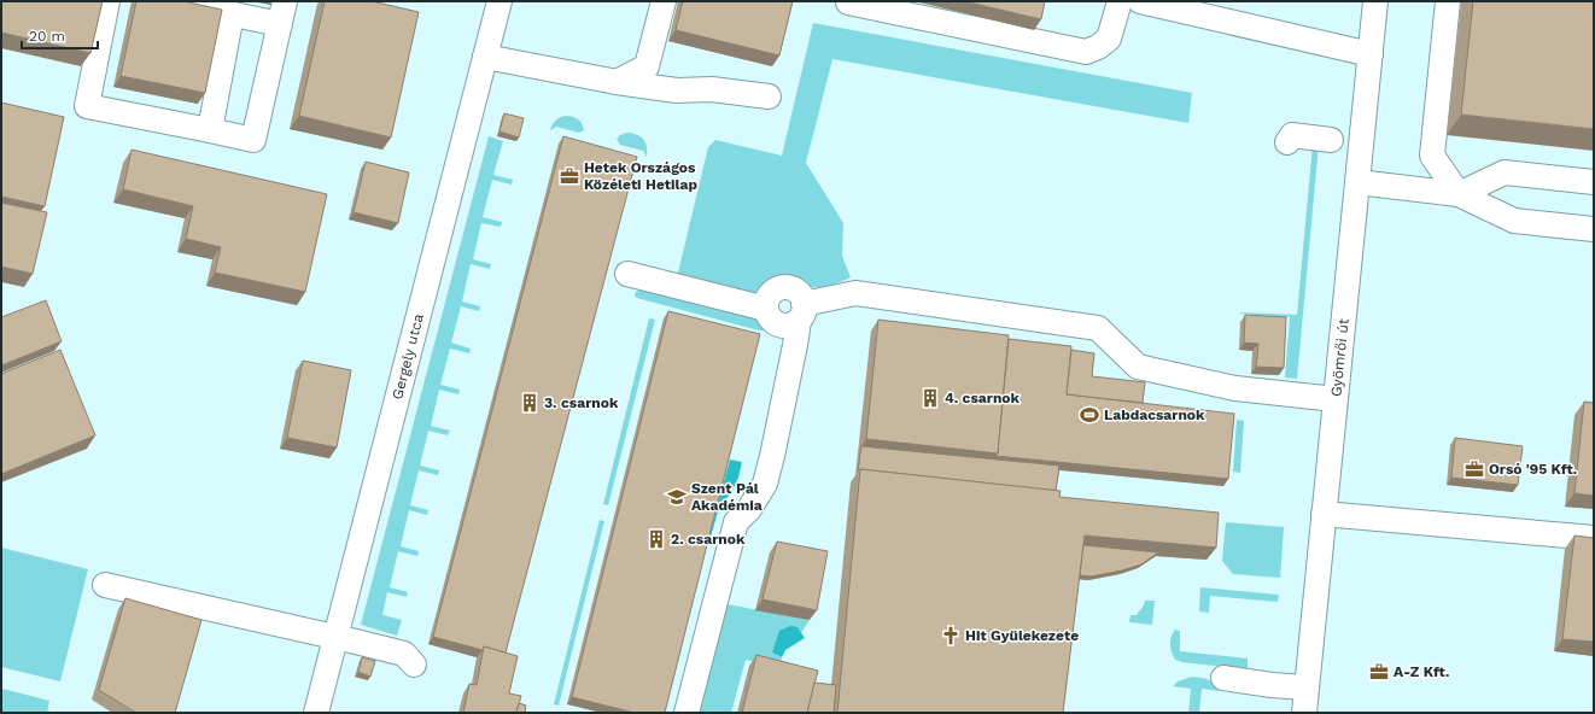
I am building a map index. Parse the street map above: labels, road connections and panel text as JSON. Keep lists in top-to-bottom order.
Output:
{
  "streets": {
    "street": ["Gergely utca", "Gyömrői út"]
  },
  "places": {
    "office": ["Hetek Országos Közéleti Hetilap", "Orsó '95 Kft.", "A-Z Kft."],
    "building": ["4. csarnok", "3. csarnok", "2. csarnok"],
    "sports": ["Labdacsarnok"],
    "school or university": ["Szent Pál Akadémia"],
    "church": ["Hit Gyülekezete"]
  },
  "scale_bar": "20 m"
}
